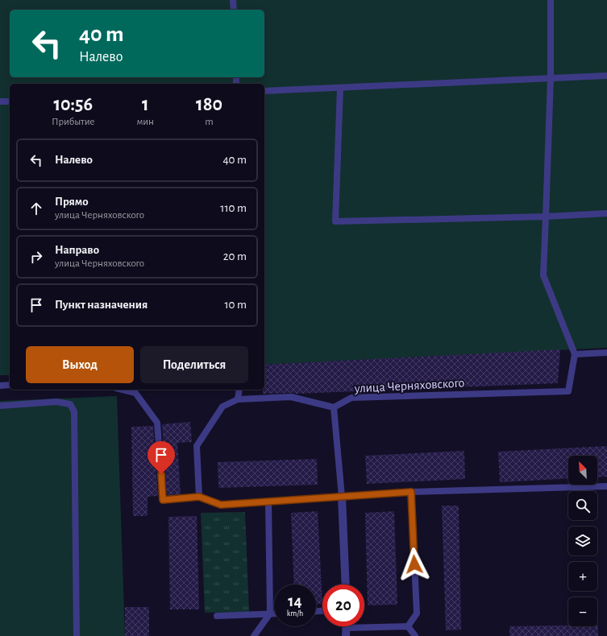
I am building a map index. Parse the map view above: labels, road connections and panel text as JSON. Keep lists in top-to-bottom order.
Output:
{
  "streets": {
    "lane": ["улица Черняховского"]
  },
  "north": "top left",
  "page": {
    "turn": ["40 m", "Налево"],
    "eta": [
      "10:56",
      "Прибытие",
      "1",
      "мин",
      "180",
      "m"
    ],
    "list": [
      {
        "name": "Налево",
        "value": "40 m"
      },
      {
        "name": "Прямо",
        "note": "улица Черняховского",
        "value": "110 m"
      },
      {
        "name": "Направо",
        "note": "улица Черняховского",
        "value": "20 m"
      },
      {
        "name": "Пункт назначения",
        "value": "10 m"
      }
    ],
    "buttons": ["Выход", "Поделиться"],
    "map_buttons": ["+", "−"],
    "speed": "14 km/h",
    "limit": "20"
  }
}
